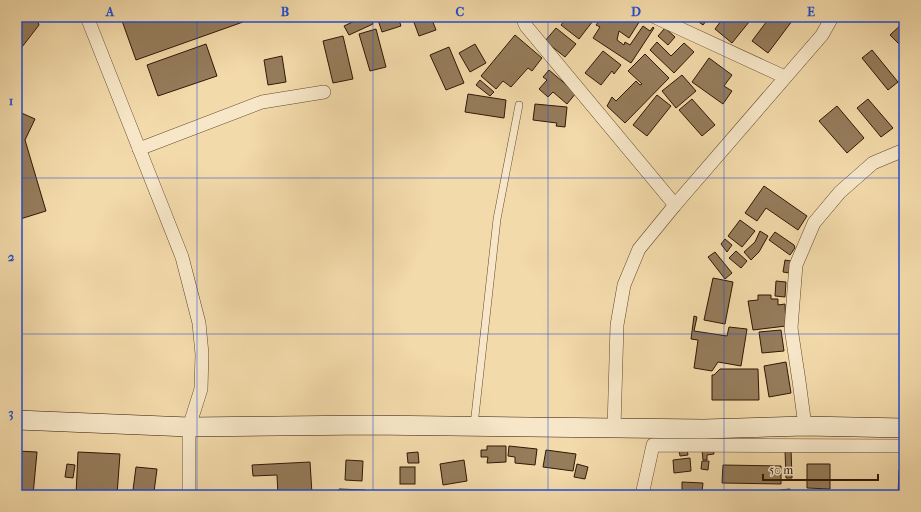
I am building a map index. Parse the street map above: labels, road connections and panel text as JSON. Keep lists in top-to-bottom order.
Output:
{
  "scale_bar": "50 m",
  "grid": {
    "columns": [
      "A",
      "B",
      "C",
      "D",
      "E"
    ],
    "rows": ["1", "2", "3"]
  }
}
